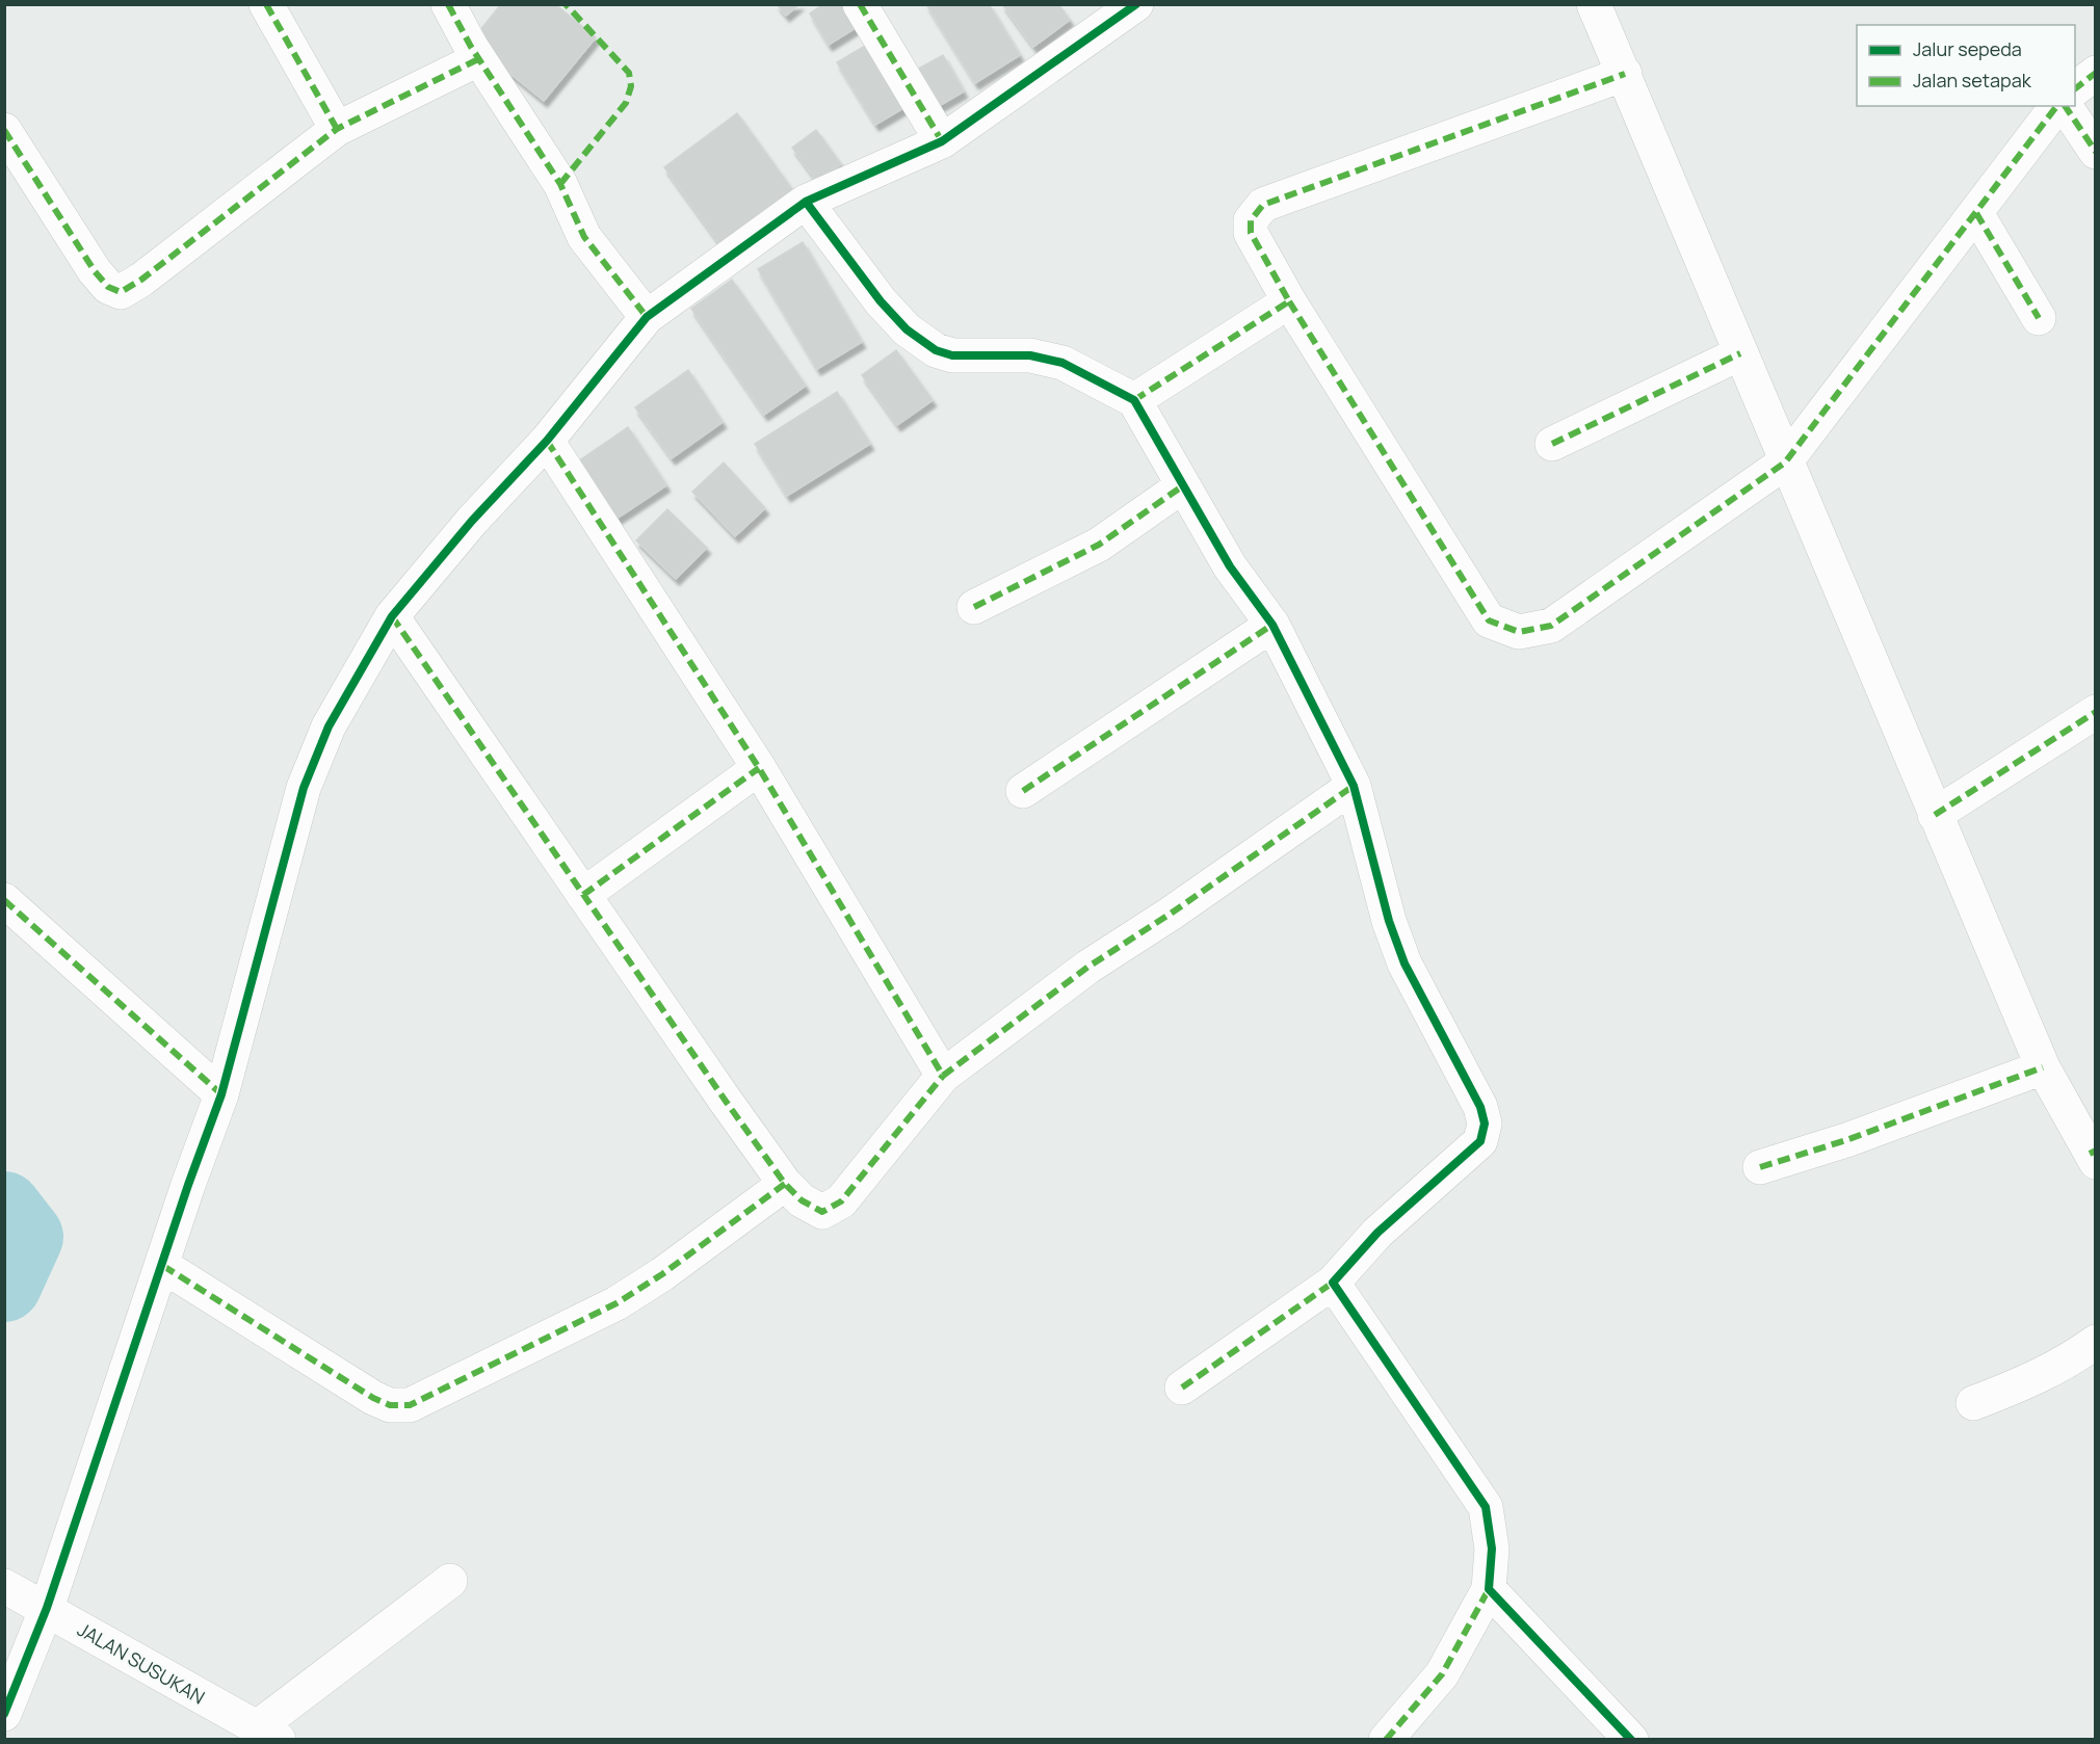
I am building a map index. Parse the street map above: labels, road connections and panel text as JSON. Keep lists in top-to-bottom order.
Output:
{
  "streets": {
    "street": ["JALAN SUSUKAN"]
  },
  "legend": ["Jalur sepeda", "Jalan setapak"]
}
